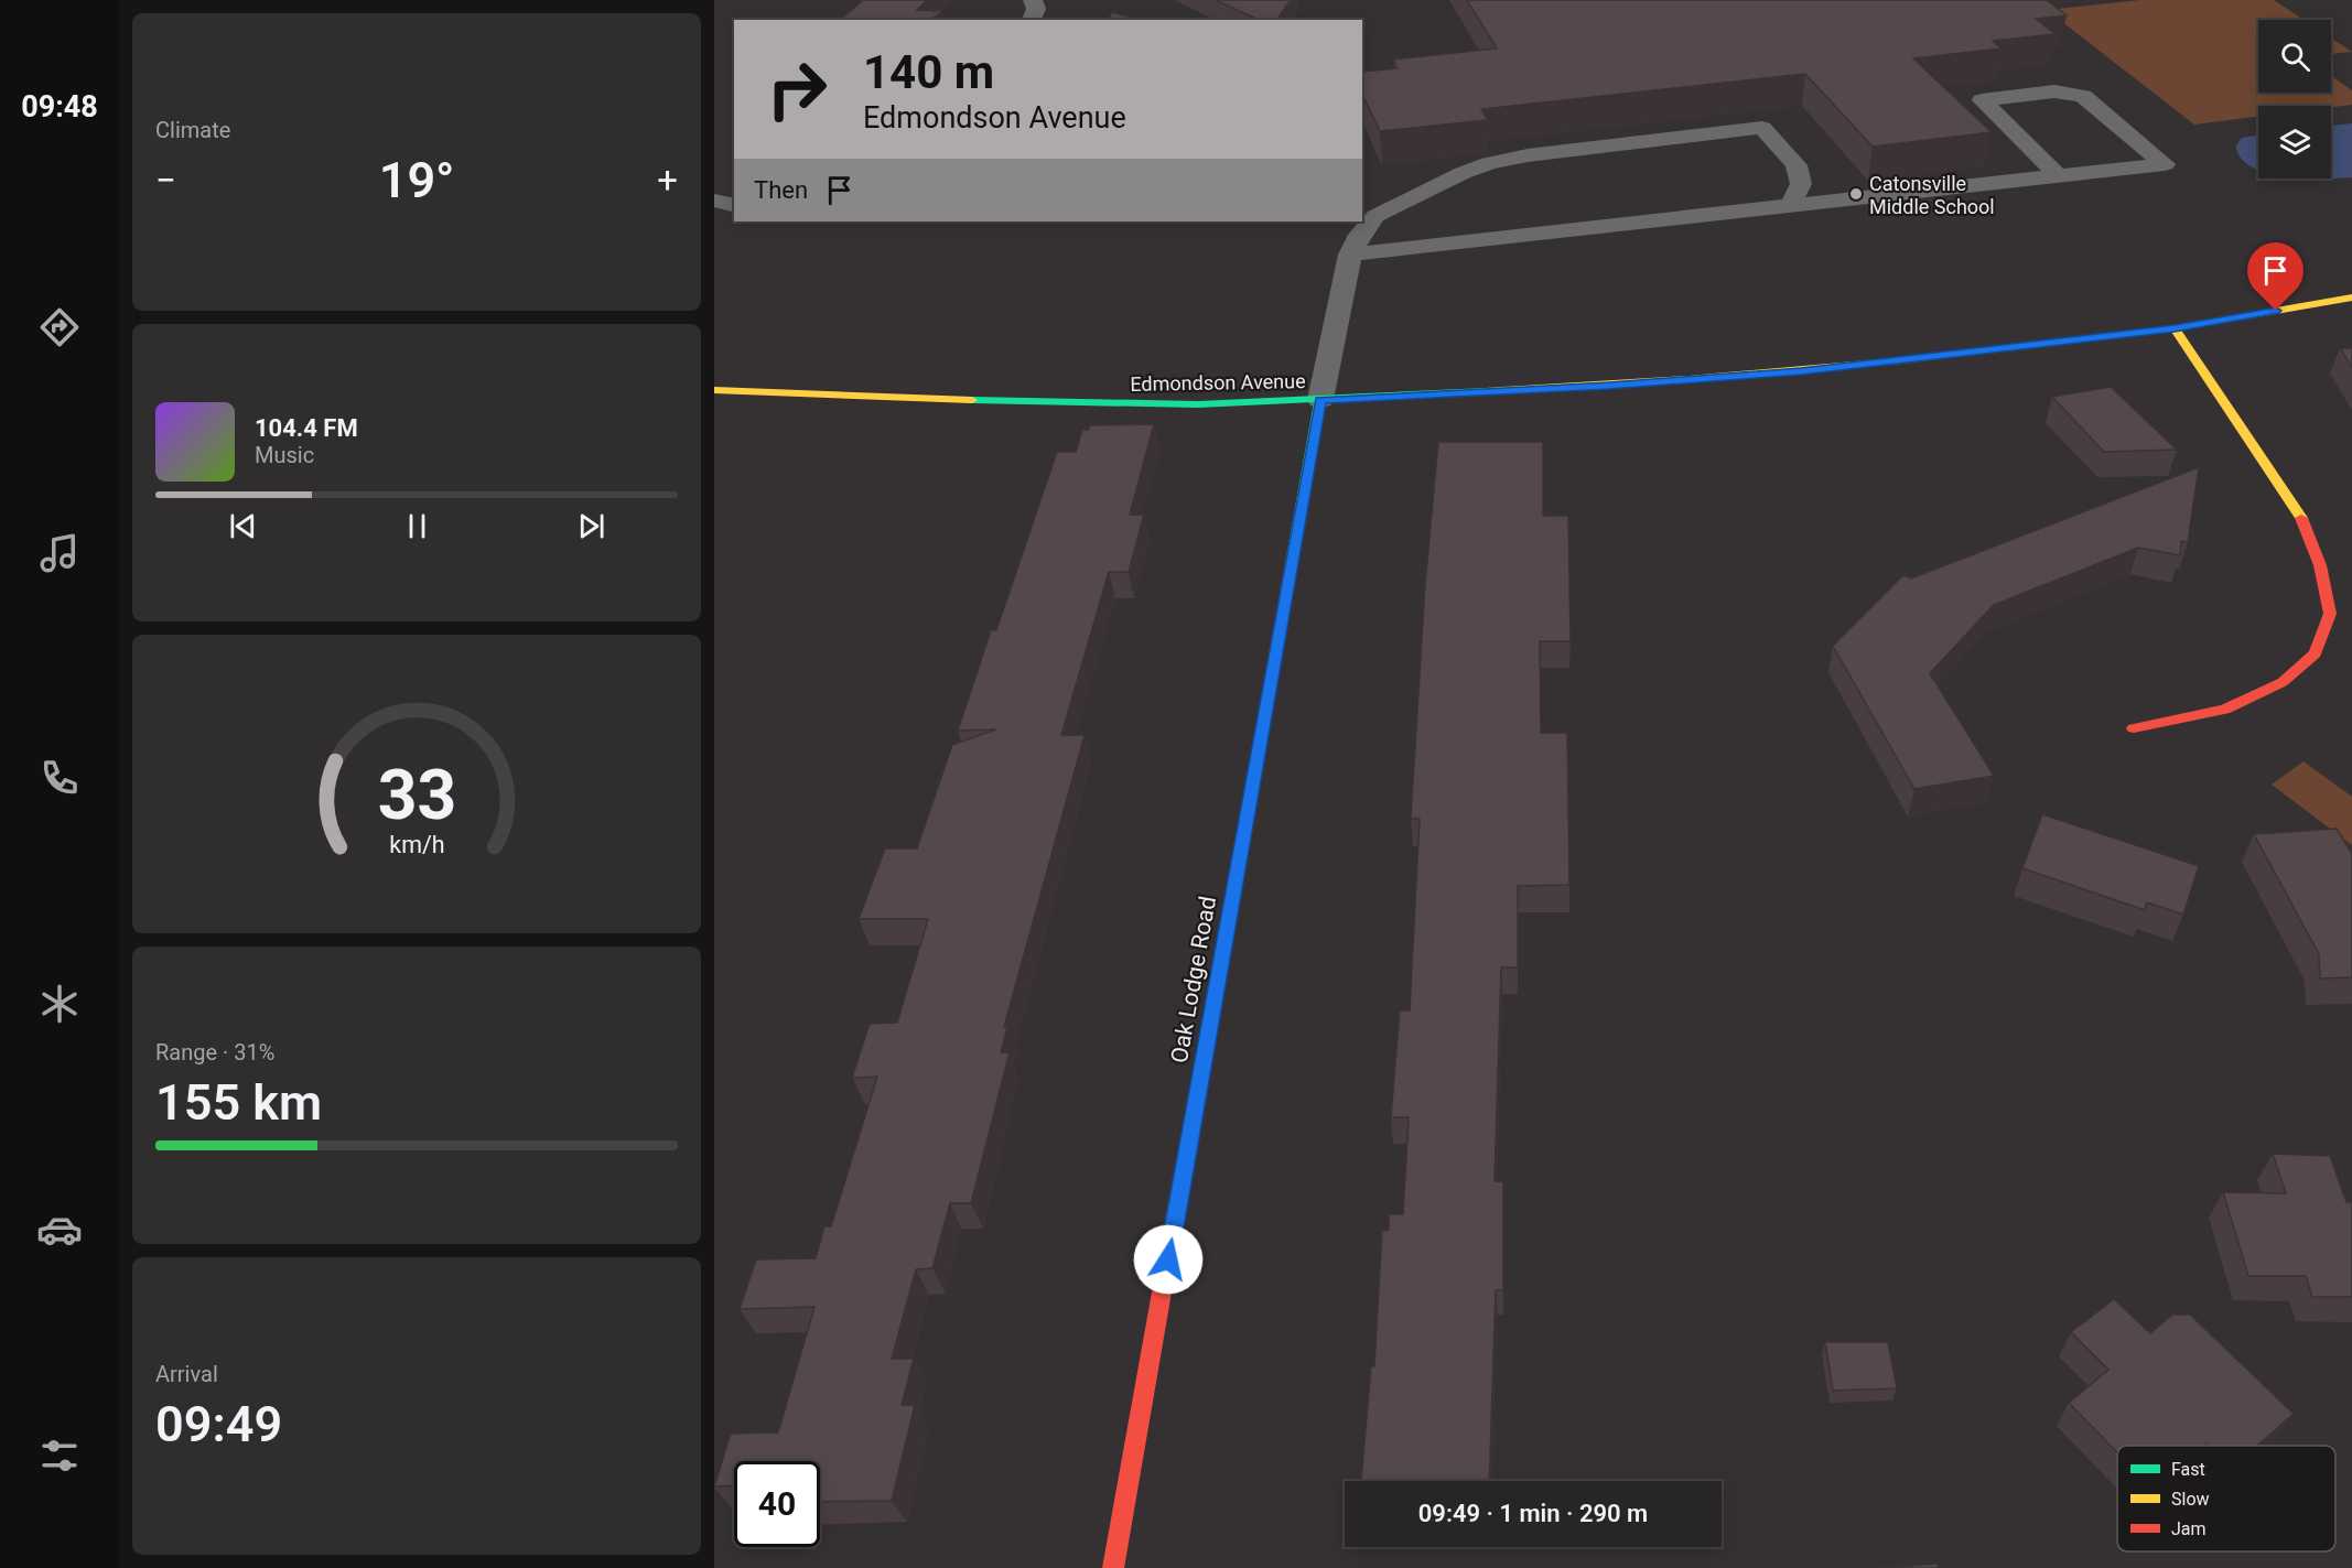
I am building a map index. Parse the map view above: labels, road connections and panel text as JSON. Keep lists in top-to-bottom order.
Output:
{
  "streets": {
    "street": ["Edmondson Avenue", "Oak Lodge Road"]
  },
  "crossings": [
    ["Edmondson Avenue", "Oak Lodge Road"]
  ],
  "places": ["Catonsville Middle School"],
  "legend": ["Fast", "Slow", "Jam"],
  "page": {
    "tabs": "09:48",
    "tile": [
      "Climate",
      ["Range · 31%", "155 km"],
      ["Arrival", "09:49"]
    ],
    "turn": ["140 m", "Edmondson Avenue"],
    "heat": ["−", "19°", "+"],
    "then": "Then",
    "song": ["104.4 FM", "Music"],
    "limit": "40",
    "trip": "09:49 · 1 min · 290 m",
    "gauge": ["33", "km/h"]
  }
}
